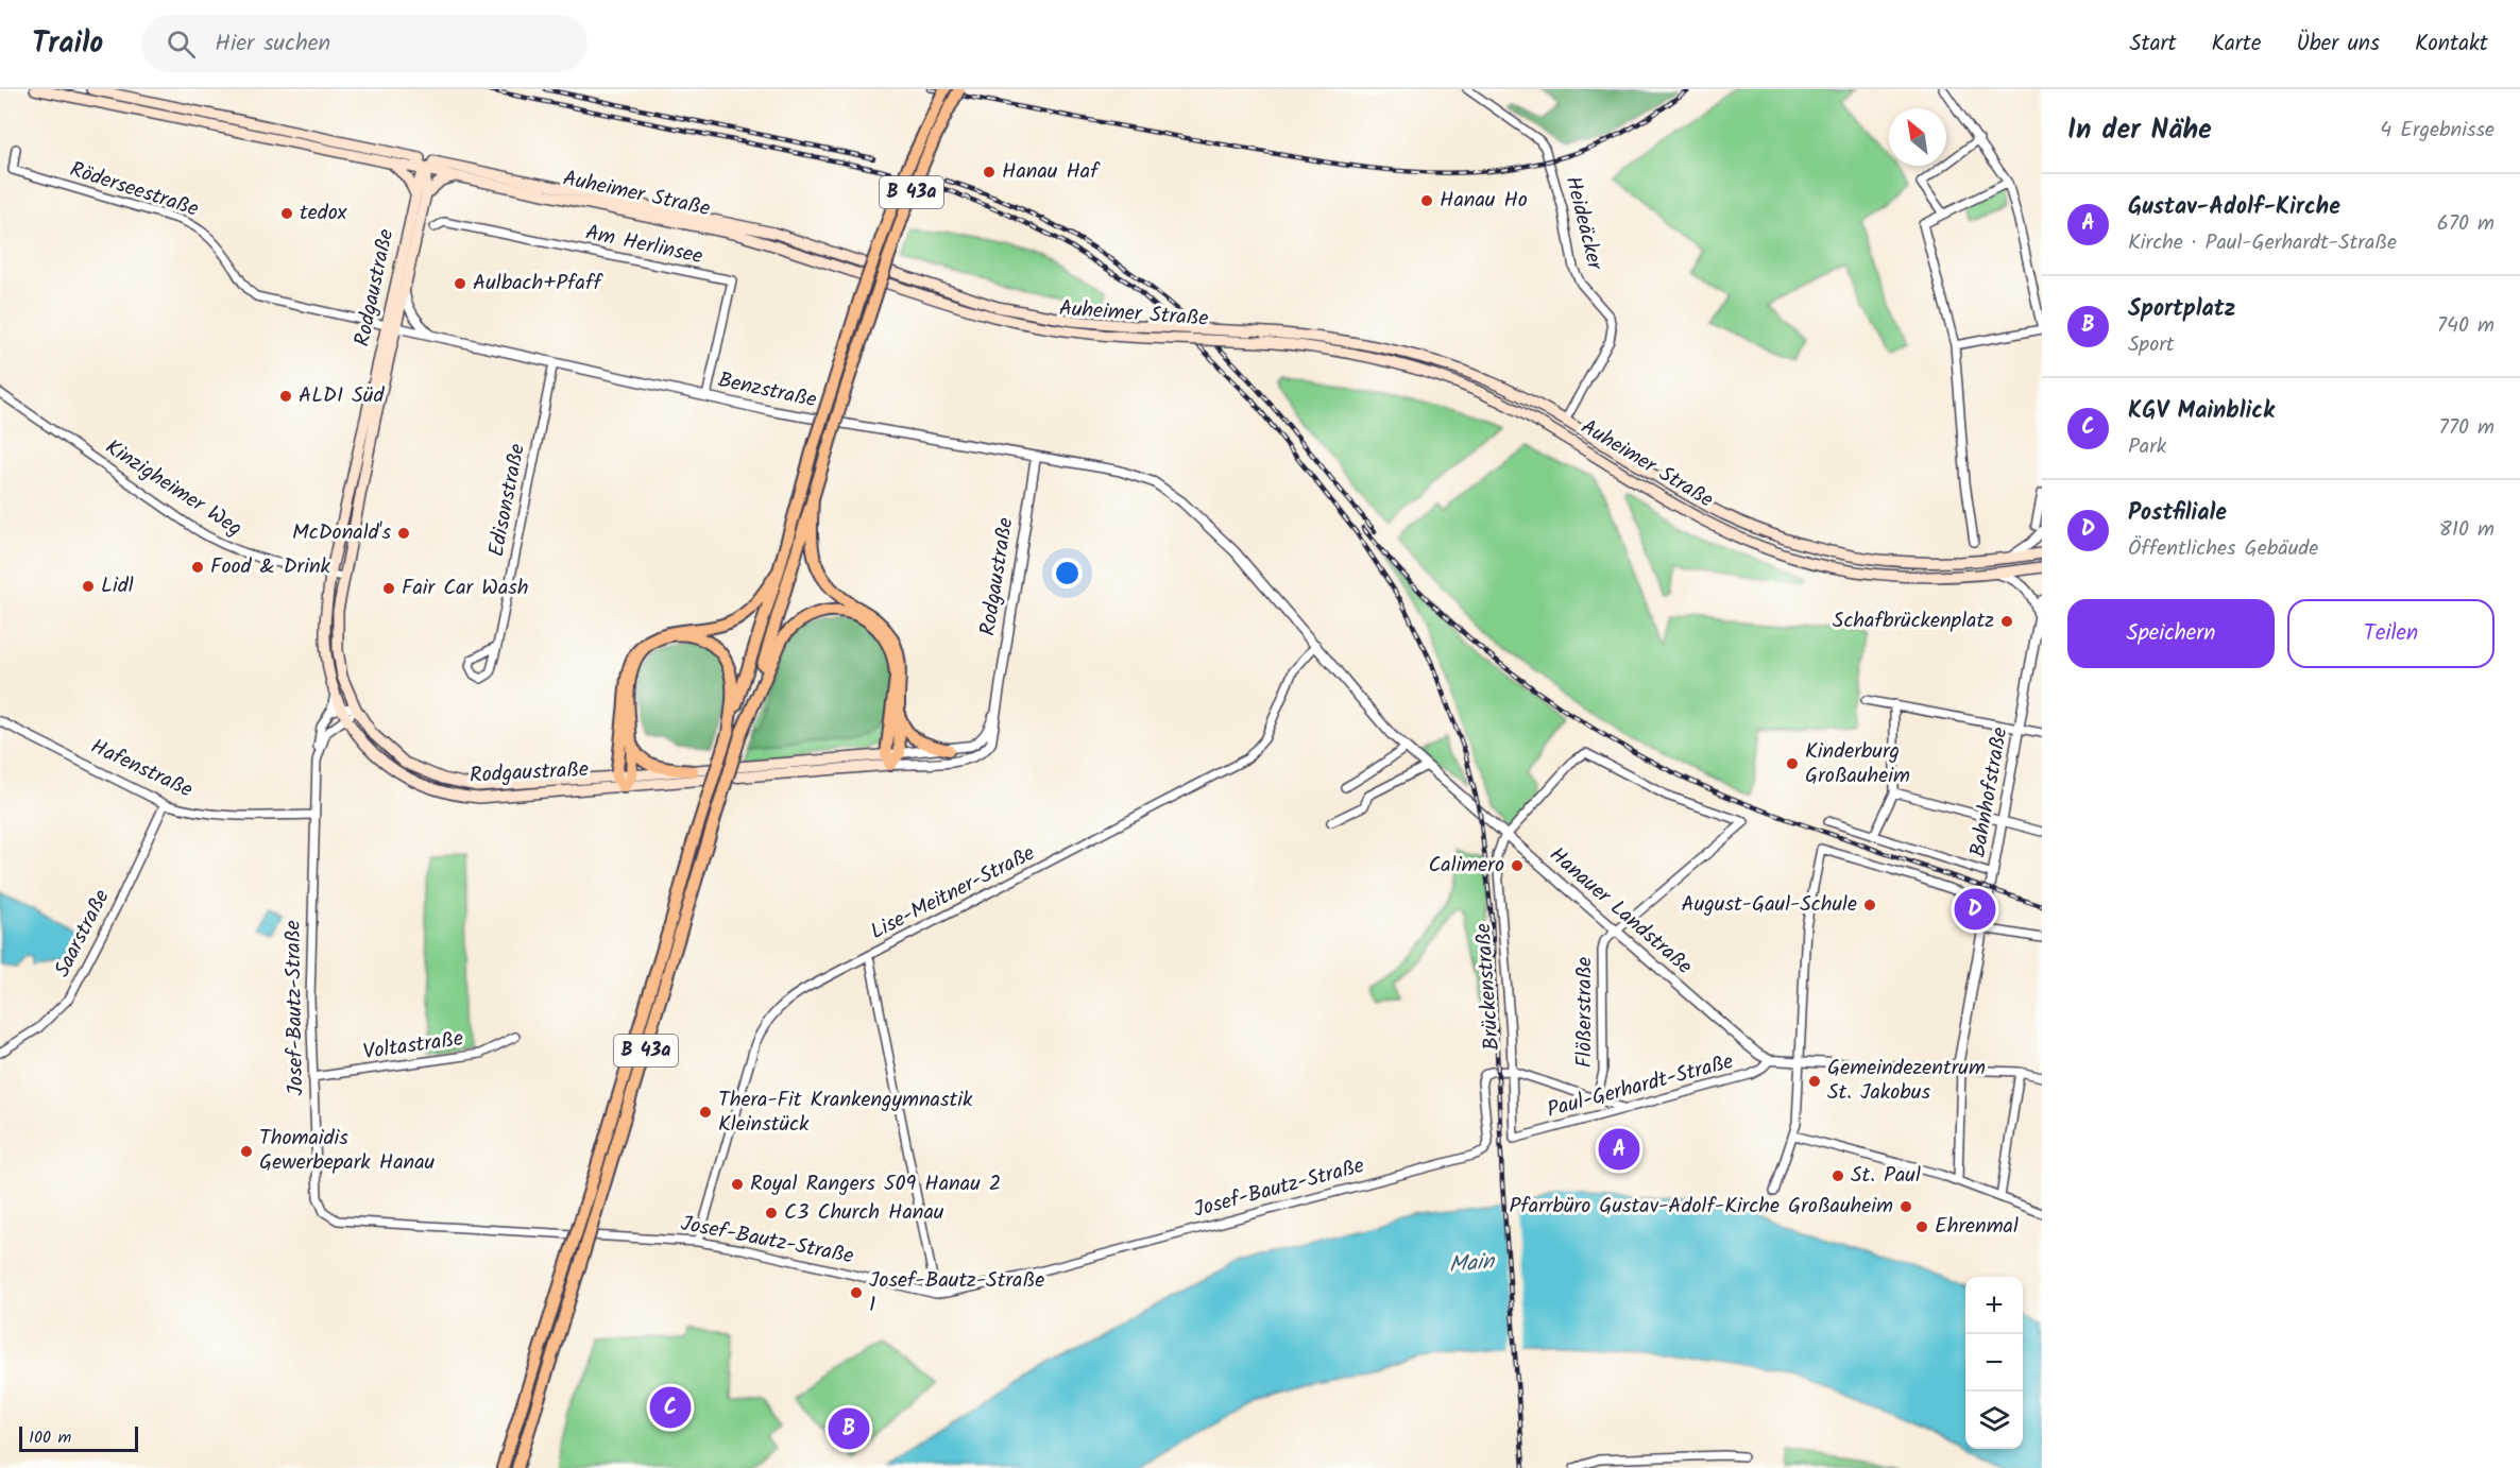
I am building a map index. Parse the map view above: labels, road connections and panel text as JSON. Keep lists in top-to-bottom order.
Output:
{
  "streets": {
    "highway": ["B 43a"],
    "main road": ["Auheimer Straße", "Rodgaustraße"],
    "street": [
      "Röderseestraße",
      "Heideäcker",
      "Am Herlinsee",
      "Benzstraße",
      "Kinzigheimer Weg",
      "Edisonstraße",
      "Hafenstraße",
      "Bahnhofstraße",
      "Lise-Meitner-Straße",
      "Hanauer Landstraße",
      "Saarstraße",
      "Brückenstraße",
      "Josef-Bautz-Straße",
      "Flößerstraße",
      "Voltastraße",
      "Paul-Gerhardt-Straße"
    ]
  },
  "crossings": [
    ["Röderseestraße", "Rodgaustraße"],
    ["Röderseestraße", "Benzstraße"],
    ["Auheimer Straße", "Heideäcker"],
    ["Auheimer Straße", "Rodgaustraße"],
    ["Am Herlinsee", "Benzstraße"],
    ["Rodgaustraße", "Benzstraße"],
    ["Rodgaustraße", "Kinzigheimer Weg"],
    ["Rodgaustraße", "Josef-Bautz-Straße"],
    ["Benzstraße", "Edisonstraße"],
    ["Benzstraße", "Hanauer Landstraße"],
    ["Hafenstraße", "Saarstraße"],
    ["Hafenstraße", "Josef-Bautz-Straße"],
    ["Lise-Meitner-Straße", "Hanauer Landstraße"],
    ["Lise-Meitner-Straße", "Josef-Bautz-Straße"],
    ["Hanauer Landstraße", "Brückenstraße"],
    ["Hanauer Landstraße", "Flößerstraße"],
    ["Hanauer Landstraße", "Paul-Gerhardt-Straße"],
    ["Brückenstraße", "Josef-Bautz-Straße"],
    ["Brückenstraße", "Paul-Gerhardt-Straße"],
    ["Josef-Bautz-Straße", "Voltastraße"]
  ],
  "water": ["Main"],
  "places": [
    "Hanau Haf",
    "Hanau Ho",
    "tedox",
    "Aulbach+Pfaff",
    "ALDI Süd",
    "McDonald's",
    "Food & Drink",
    "Lidl",
    "Fair Car Wash",
    "Schafbrückenplatz",
    "Kinderburg Großauheim",
    "Calimero",
    "August-Gaul-Schule",
    "Gemeindezentrum St. Jakobus",
    "Thera-Fit Krankengymnastik Kleinstück",
    "Thomaidis Gewerbepark Hanau",
    "St. Paul",
    "Royal Rangers 509 Hanau 2",
    "Pfarrbüro Gustav-Adolf-Kirche Großauheim",
    "C3 Church Hanau",
    "Ehrenmal",
    "Josef-Bautz-Straße 1"
  ],
  "scale_bar": "100 m",
  "north": "top left",
  "page": {
    "header": "Trailo",
    "search": "Hier suchen",
    "nav": [
      "Start",
      "Karte",
      "Über uns",
      "Kontakt"
    ],
    "heading": ["In der Nähe", "4 Ergebnisse"],
    "list": [
      {
        "mark": "A",
        "name": "Gustav-Adolf-Kirche",
        "note": "Kirche · Paul-Gerhardt-Straße",
        "value": "670 m"
      },
      {
        "mark": "B",
        "name": "Sportplatz",
        "note": "Sport",
        "value": "740 m"
      },
      {
        "mark": "C",
        "name": "KGV Mainblick",
        "note": "Park",
        "value": "770 m"
      },
      {
        "mark": "D",
        "name": "Postfiliale",
        "note": "Öffentliches Gebäude",
        "value": "810 m"
      }
    ],
    "buttons": ["Speichern", "Teilen"],
    "pins": [
      "D",
      "A",
      "C",
      "B"
    ],
    "map_buttons": ["+", "−"],
    "scale": "100 m"
  }
}
